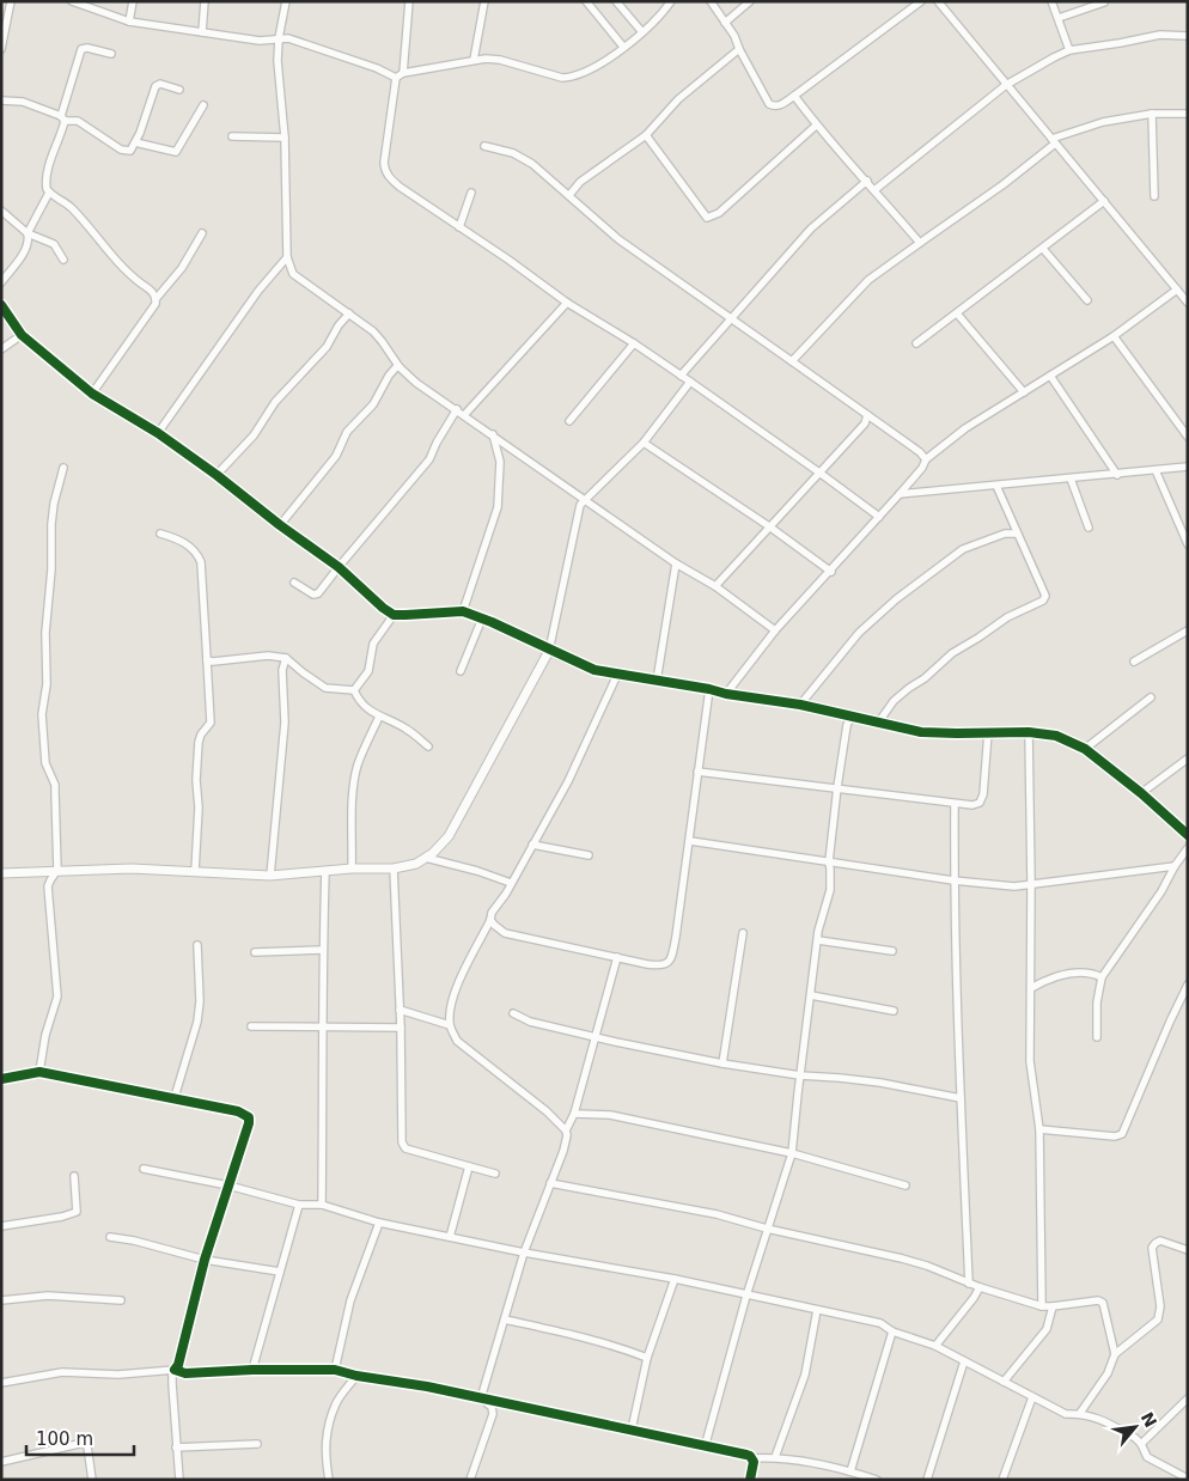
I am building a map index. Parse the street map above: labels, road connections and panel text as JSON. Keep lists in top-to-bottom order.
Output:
{
  "scale_bar": "100 m",
  "north": "top right"
}
